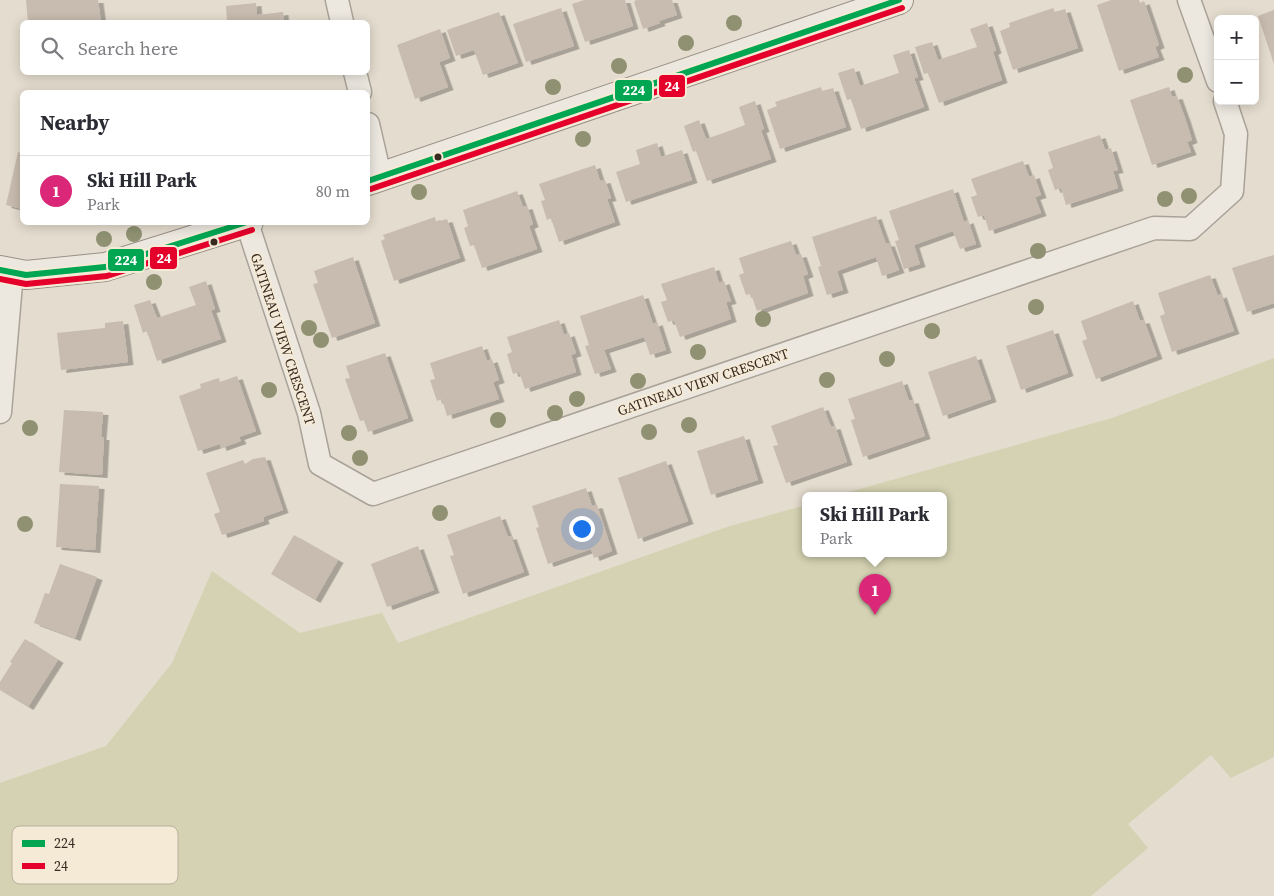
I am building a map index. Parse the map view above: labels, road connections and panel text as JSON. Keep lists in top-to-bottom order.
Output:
{
  "streets": {
    "street": ["GATINEAU VIEW CRESCENT"]
  },
  "lines": ["transit line 224", "transit line 24"],
  "legend": ["224", "24"],
  "page": {
    "map_buttons": ["+", "−"],
    "search": "Search here",
    "heading": "Nearby",
    "list": [
      {
        "mark": "1",
        "name": "Ski Hill Park",
        "note": "Park",
        "value": "80 m"
      }
    ],
    "popup": ["Ski Hill Park", "Park"],
    "pins": "1"
  }
}
